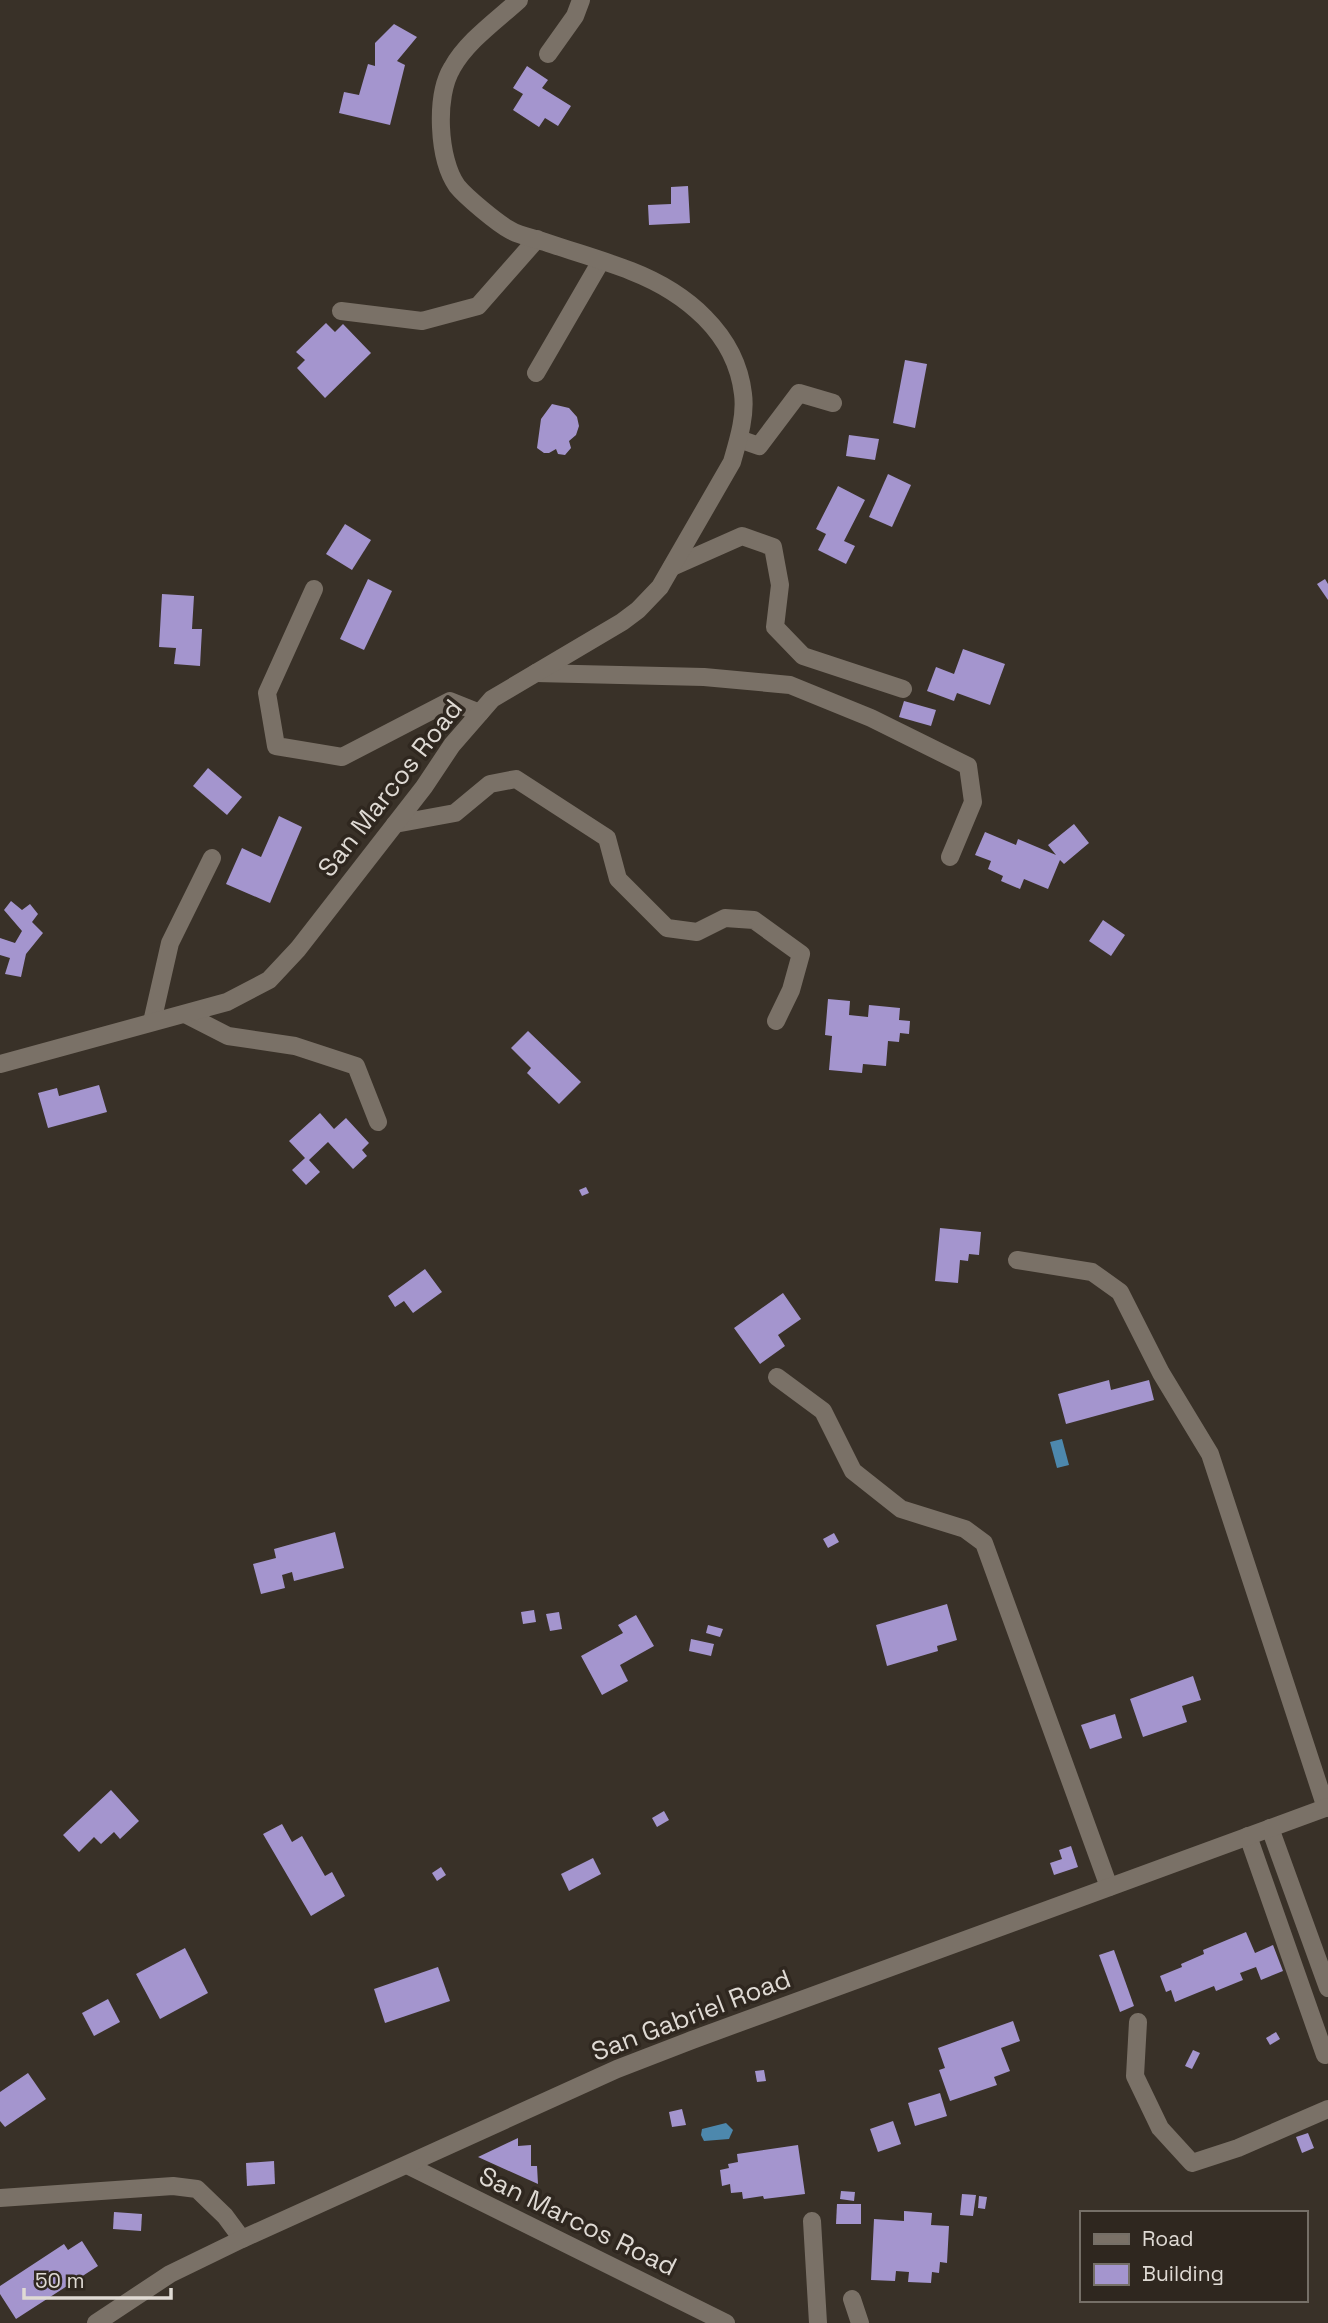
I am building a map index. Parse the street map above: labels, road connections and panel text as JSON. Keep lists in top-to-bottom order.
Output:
{
  "streets": {
    "street": ["San Marcos Road", "San Gabriel Road"]
  },
  "crossings": [
    ["San Marcos Road", "San Gabriel Road"]
  ],
  "legend": ["Road", "Building"],
  "scale_bar": "50 m"
}
